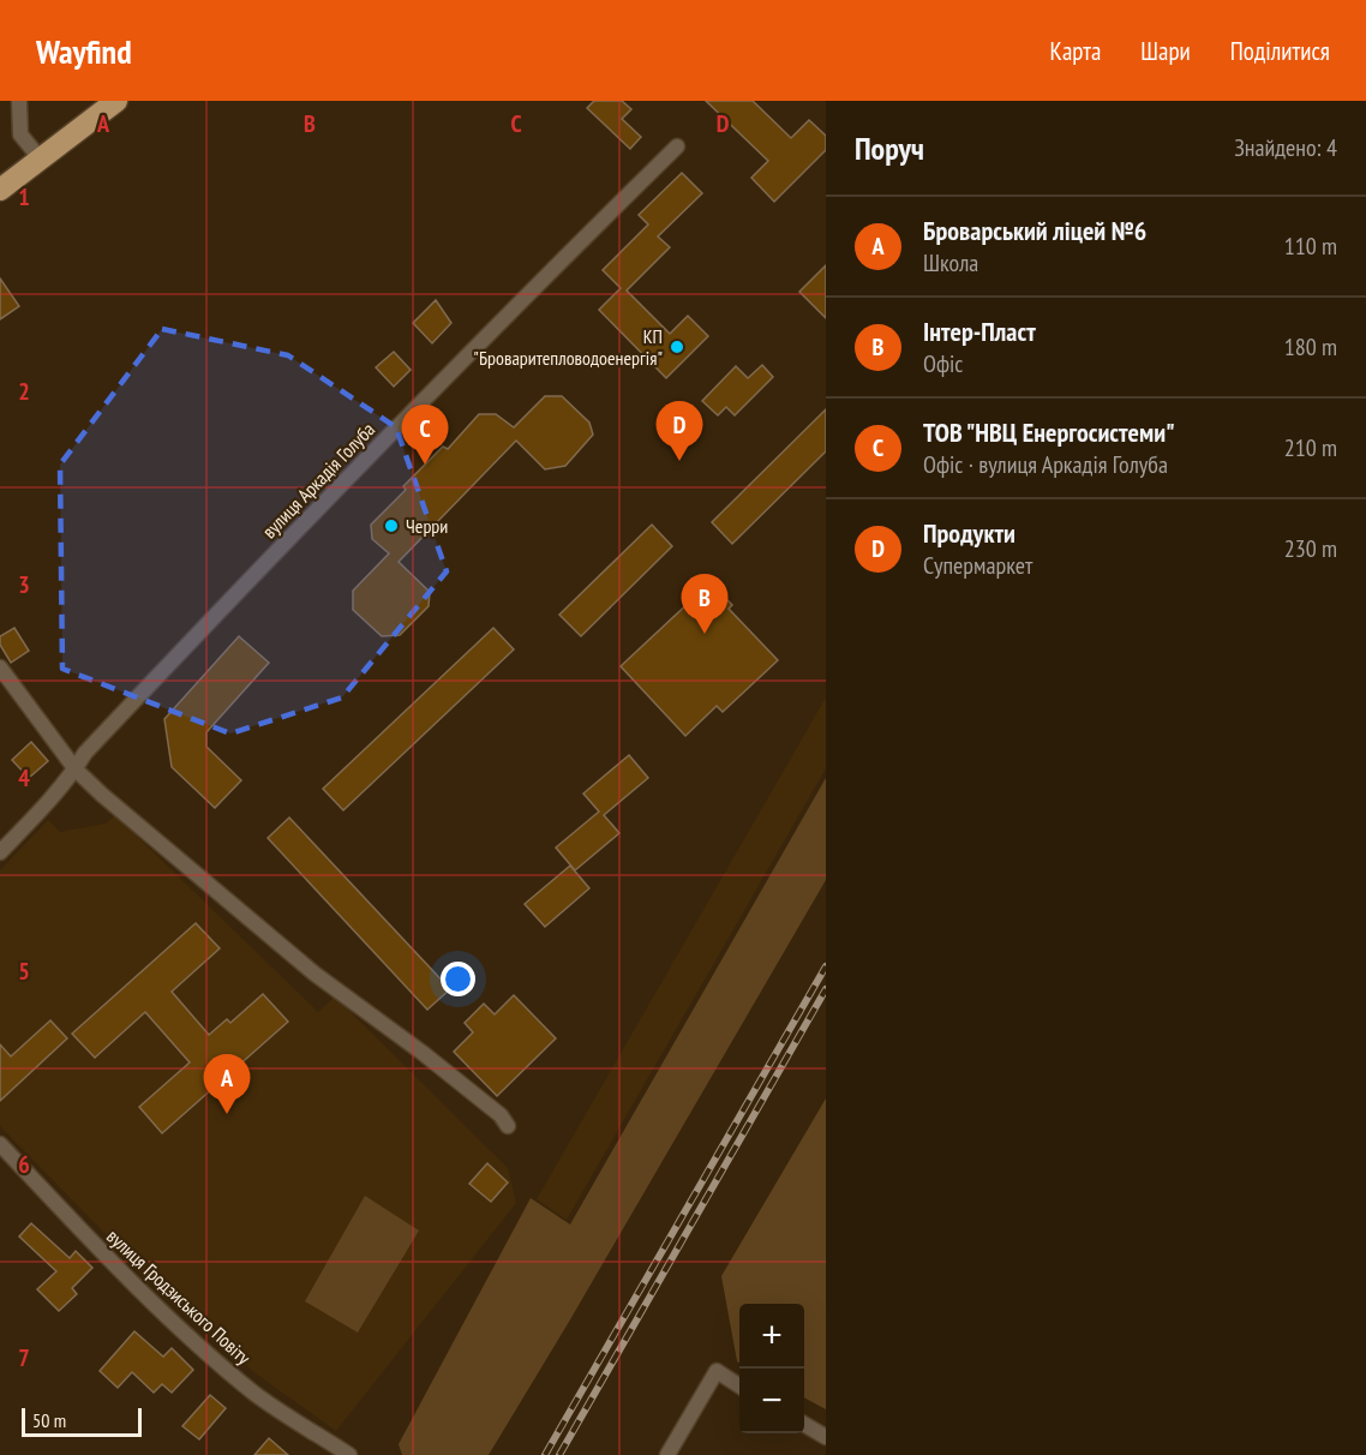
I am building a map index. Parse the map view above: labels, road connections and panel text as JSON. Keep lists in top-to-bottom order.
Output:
{
  "streets": {
    "street": ["вулиця Аркадія Голуба", "вулиця Гродзиського Повіту"]
  },
  "places": ["КП \"Броваритепловодоенергія\"", "Черри"],
  "scale_bar": "50 m",
  "page": {
    "header": "Wayfind",
    "nav": ["Карта", "Шари", "Поділитися"],
    "heading": ["Поруч", "Знайдено: 4"],
    "list": [
      {
        "mark": "A",
        "name": "Броварський ліцей №6",
        "note": "Школа",
        "value": "110 m"
      },
      {
        "mark": "B",
        "name": "Інтер-Пласт",
        "note": "Офіс",
        "value": "180 m"
      },
      {
        "mark": "C",
        "name": "ТОВ \"НВЦ Енергосистеми\"",
        "note": "Офіс · вулиця Аркадія Голуба",
        "value": "210 m"
      },
      {
        "mark": "D",
        "name": "Продукти",
        "note": "Супермаркет",
        "value": "230 m"
      }
    ],
    "pins": [
      "D",
      "C",
      "B",
      "A"
    ],
    "map_buttons": ["+", "−"],
    "scale": "50 m"
  },
  "grid": {
    "columns": [
      "A",
      "B",
      "C",
      "D"
    ],
    "rows": [
      "1",
      "2",
      "3",
      "4",
      "5",
      "6",
      "7"
    ]
  }
}
